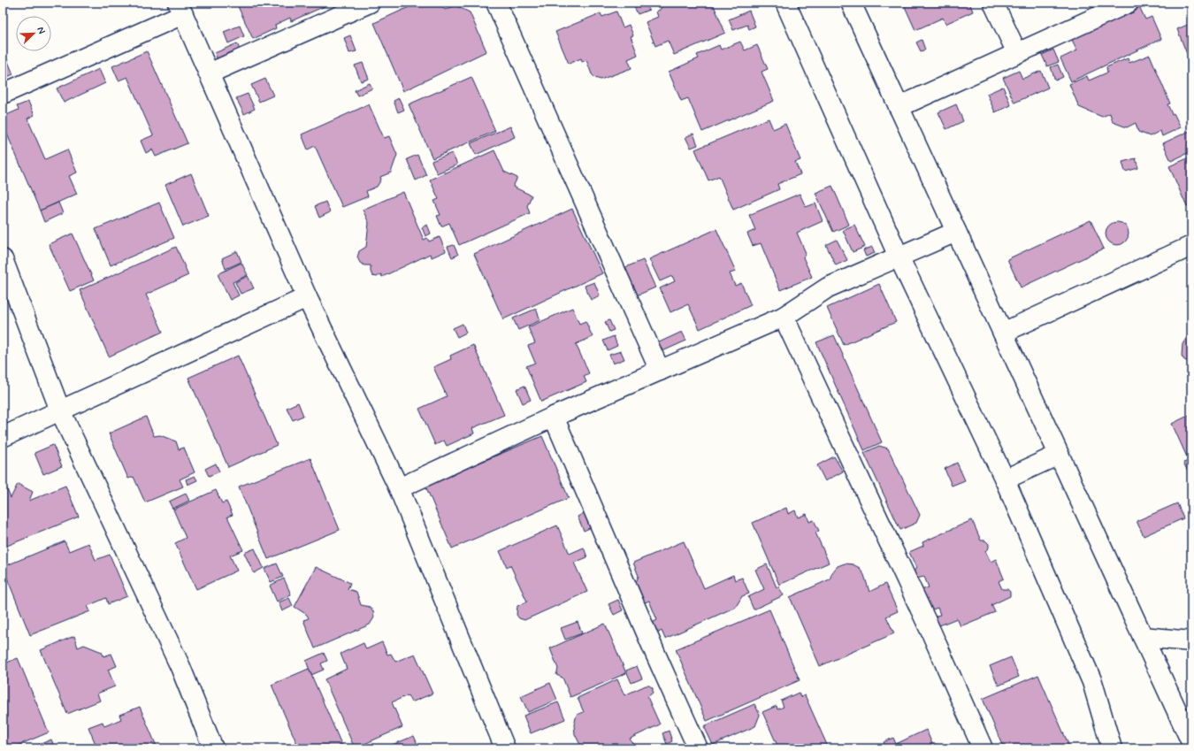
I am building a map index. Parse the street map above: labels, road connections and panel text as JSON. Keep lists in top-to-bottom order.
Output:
{
  "north": "top right"
}
